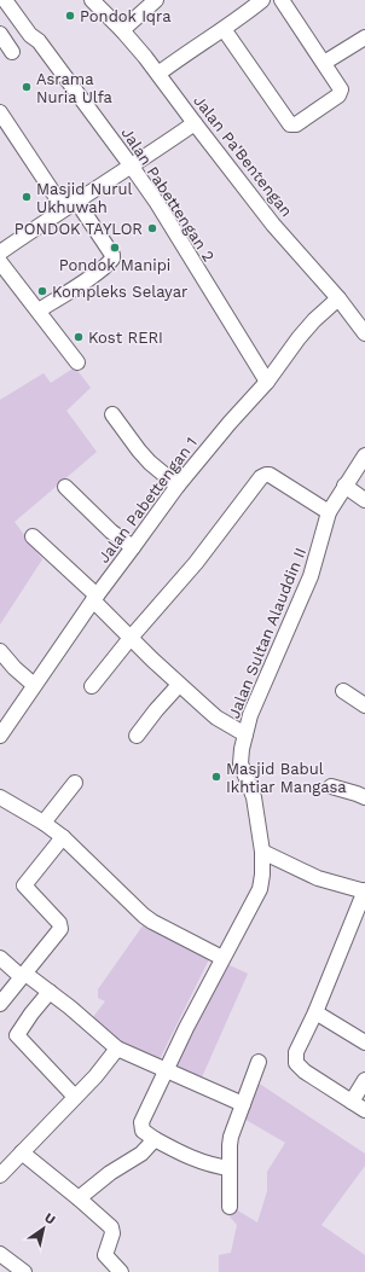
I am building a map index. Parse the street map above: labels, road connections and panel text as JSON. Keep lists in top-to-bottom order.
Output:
{
  "streets": {
    "street": [
      "Jalan Pa'Bentengan",
      "Jalan Pabettengan 2",
      "Jalan Pabettengan 1",
      "Jalan Sultan Alauddin II"
    ]
  },
  "crossings": [
    ["Jalan Pa'Bentengan", "Jalan Pabettengan 1"],
    ["Jalan Pabettengan 2", "Jalan Pabettengan 1"]
  ],
  "places": [
    "Pondok Iqra",
    "Asrama Nuria Ulfa",
    "Masjid Nurul Ukhuwah",
    "PONDOK TAYLOR",
    "Pondok Manipi",
    "Kompleks Selayar",
    "Kost RERI",
    "Masjid Babul Ikhtiar Mangasa"
  ],
  "north": "top right"
}
